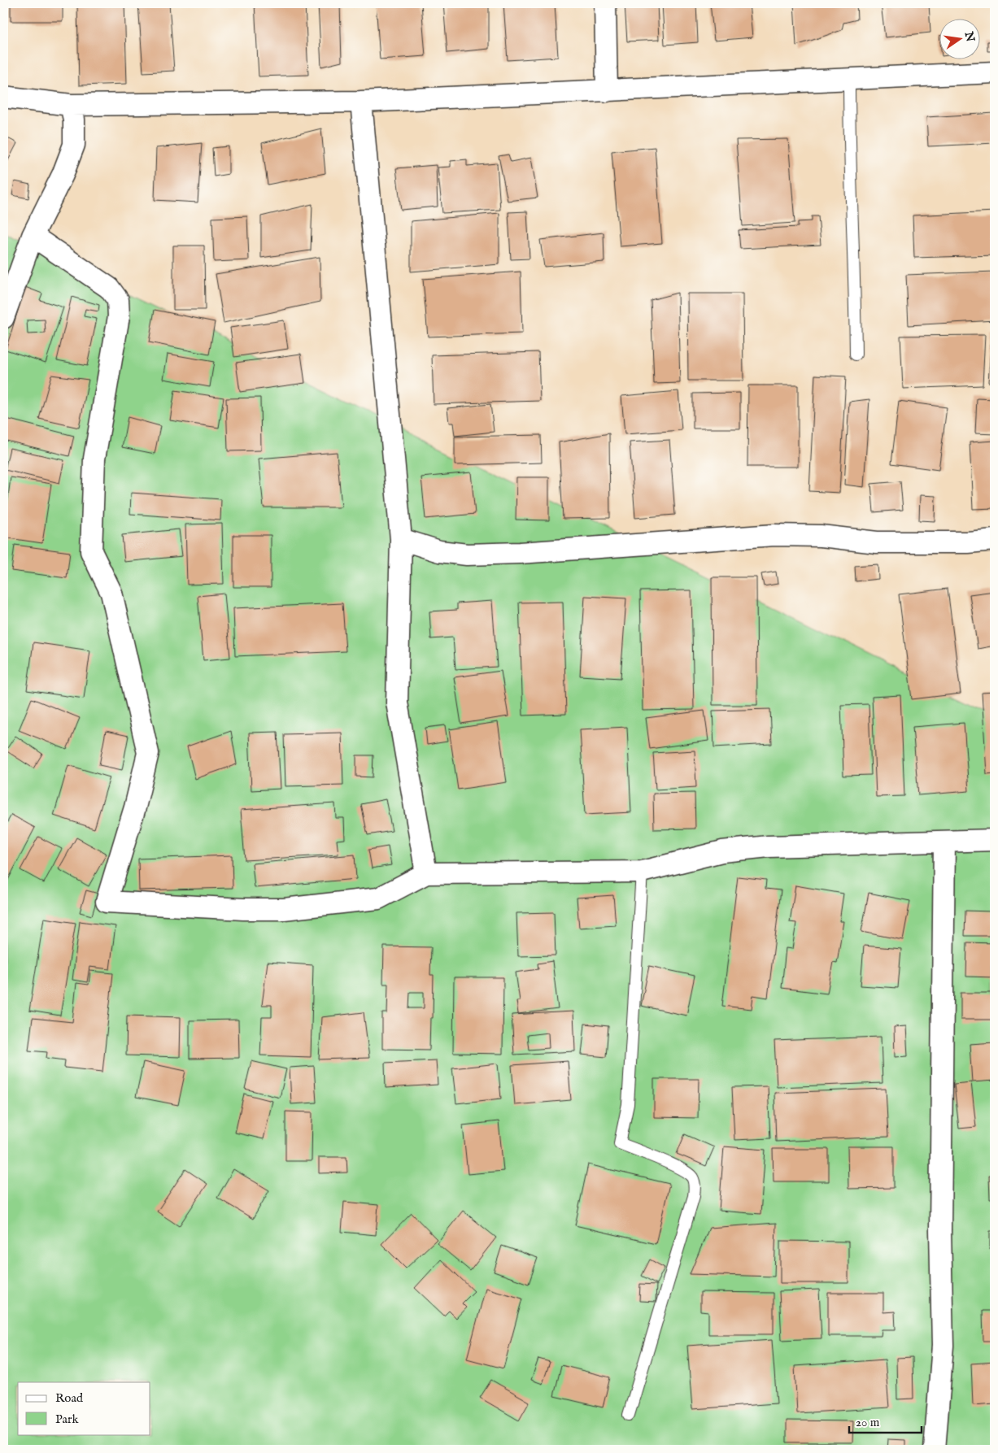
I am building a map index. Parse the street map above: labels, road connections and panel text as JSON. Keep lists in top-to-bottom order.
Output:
{
  "legend": ["Road", "Park"],
  "scale_bar": "20 m",
  "north": "right"
}
